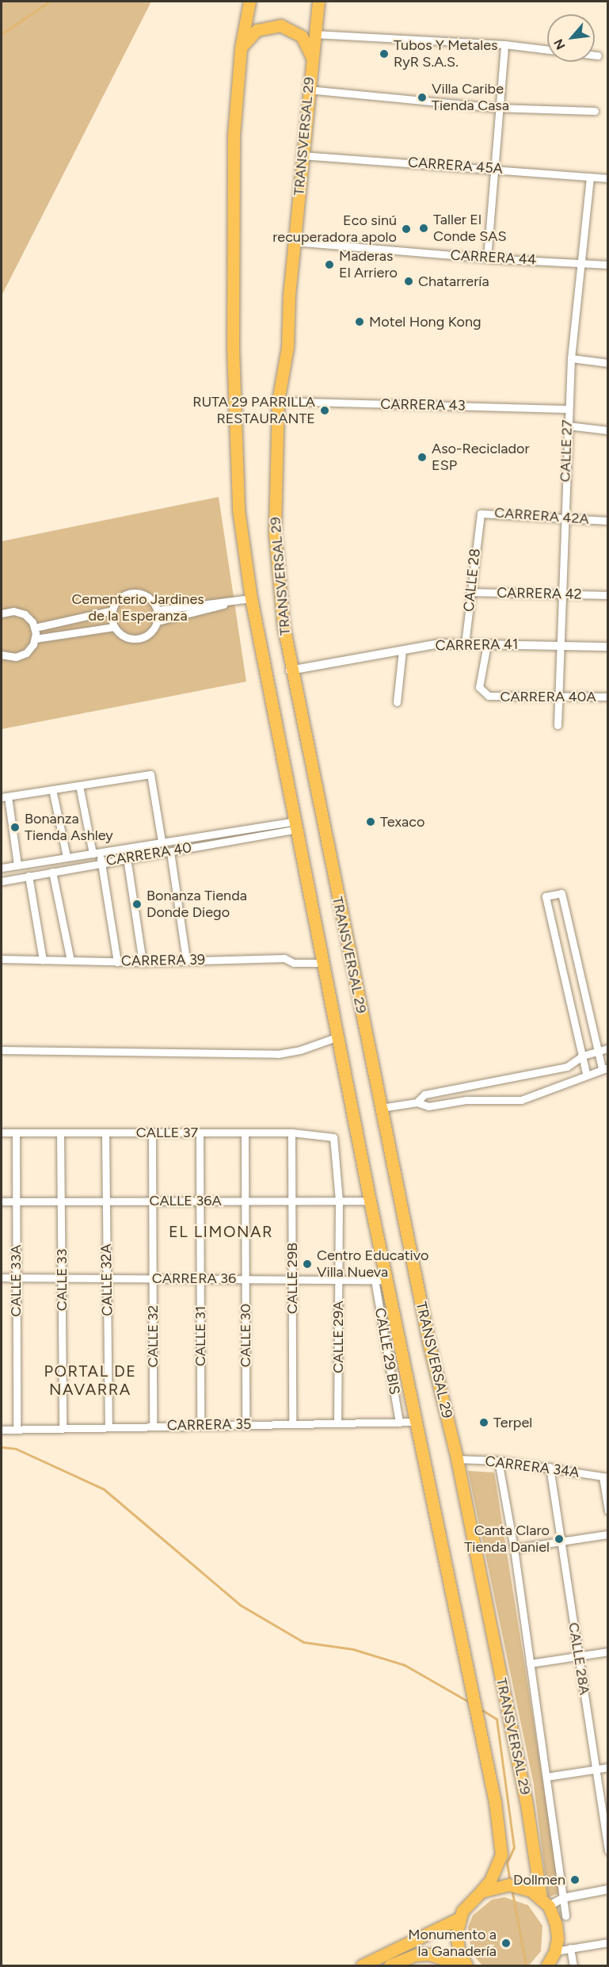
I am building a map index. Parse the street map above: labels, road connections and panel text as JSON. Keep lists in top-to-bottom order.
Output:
{
  "streets": {
    "highway": ["TRANSVERSAL 29"],
    "street": [
      "CARRERA 45A",
      "CARRERA 44",
      "CARRERA 43",
      "CALLE 27",
      "CARRERA 42A",
      "CALLE 28",
      "CARRERA 42",
      "CARRERA 41",
      "CARRERA 40A",
      "CARRERA 40",
      "CARRERA 39",
      "CALLE 37",
      "CALLE 36A",
      "CARRERA 36",
      "CALLE 29B",
      "CALLE 33",
      "CALLE 32A",
      "CALLE 33A",
      "CALLE 30",
      "CALLE 32",
      "CALLE 31",
      "CALLE 29A",
      "CALLE 29 BIS",
      "CARRERA 35",
      "CARRERA 34A",
      "CALLE 28A"
    ]
  },
  "crossings": [
    ["TRANSVERSAL 29", "CARRERA 45A"],
    ["TRANSVERSAL 29", "CARRERA 44"],
    ["TRANSVERSAL 29", "CARRERA 43"],
    ["TRANSVERSAL 29", "CARRERA 41"],
    ["TRANSVERSAL 29", "CARRERA 40"],
    ["TRANSVERSAL 29", "CARRERA 39"],
    ["TRANSVERSAL 29", "CALLE 36A"],
    ["TRANSVERSAL 29", "CARRERA 36"],
    ["TRANSVERSAL 29", "CALLE 29 BIS"],
    ["TRANSVERSAL 29", "CARRERA 35"],
    ["TRANSVERSAL 29", "CARRERA 34A"],
    ["CARRERA 45A", "CALLE 27"],
    ["CARRERA 44", "CALLE 27"],
    ["CARRERA 43", "CALLE 27"],
    ["CALLE 27", "CARRERA 42A"],
    ["CALLE 27", "CARRERA 42"],
    ["CALLE 27", "CARRERA 41"],
    ["CALLE 27", "CARRERA 40A"],
    ["CARRERA 42A", "CALLE 28"],
    ["CALLE 28", "CARRERA 42"],
    ["CALLE 28", "CARRERA 41"],
    ["CARRERA 41", "CARRERA 40A"],
    ["CALLE 37", "CALLE 29B"],
    ["CALLE 37", "CALLE 33"],
    ["CALLE 37", "CALLE 32A"],
    ["CALLE 37", "CALLE 33A"],
    ["CALLE 37", "CALLE 30"],
    ["CALLE 37", "CALLE 32"],
    ["CALLE 37", "CALLE 31"],
    ["CALLE 37", "CALLE 29A"],
    ["CALLE 36A", "CALLE 29B"],
    ["CALLE 36A", "CALLE 33"],
    ["CALLE 36A", "CALLE 32A"],
    ["CALLE 36A", "CALLE 33A"],
    ["CALLE 36A", "CALLE 30"],
    ["CALLE 36A", "CALLE 32"],
    ["CALLE 36A", "CALLE 31"],
    ["CALLE 36A", "CALLE 29A"],
    ["CARRERA 36", "CALLE 29B"],
    ["CARRERA 36", "CALLE 33"],
    ["CARRERA 36", "CALLE 32A"],
    ["CARRERA 36", "CALLE 33A"],
    ["CARRERA 36", "CALLE 30"],
    ["CARRERA 36", "CALLE 32"],
    ["CARRERA 36", "CALLE 31"],
    ["CARRERA 36", "CALLE 29A"],
    ["CARRERA 36", "CALLE 29 BIS"],
    ["CALLE 29B", "CARRERA 35"],
    ["CALLE 33", "CARRERA 35"],
    ["CALLE 32A", "CARRERA 35"],
    ["CALLE 33A", "CARRERA 35"],
    ["CALLE 30", "CARRERA 35"],
    ["CALLE 32", "CARRERA 35"],
    ["CALLE 31", "CARRERA 35"],
    ["CALLE 29A", "CARRERA 35"],
    ["CALLE 29 BIS", "CARRERA 35"],
    ["CARRERA 34A", "CALLE 28A"]
  ],
  "districts": ["EL LIMONAR", "PORTAL DE NAVARRA"],
  "parks": ["Cementerio Jardines de la Esperanza"],
  "places": [
    "Tubos Y Metales RyR S.A.S.",
    "Villa Caribe Tienda Casa",
    "Taller El Conde SAS",
    "Eco sinú recuperadora apolo",
    "Maderas El Arriero",
    "Chatarrería",
    "Motel Hong Kong",
    "RUTA 29 PARRILLA RESTAURANTE",
    "Aso-Reciclador ESP",
    "Texaco",
    "Bonanza Tienda Ashley",
    "Bonanza Tienda Donde Diego",
    "Centro Educativo Villa Nueva",
    "Terpel",
    "Canta Claro Tienda Daniel",
    "Dollmen",
    "Monumento a la Ganadería"
  ],
  "north": "bottom left"
}
